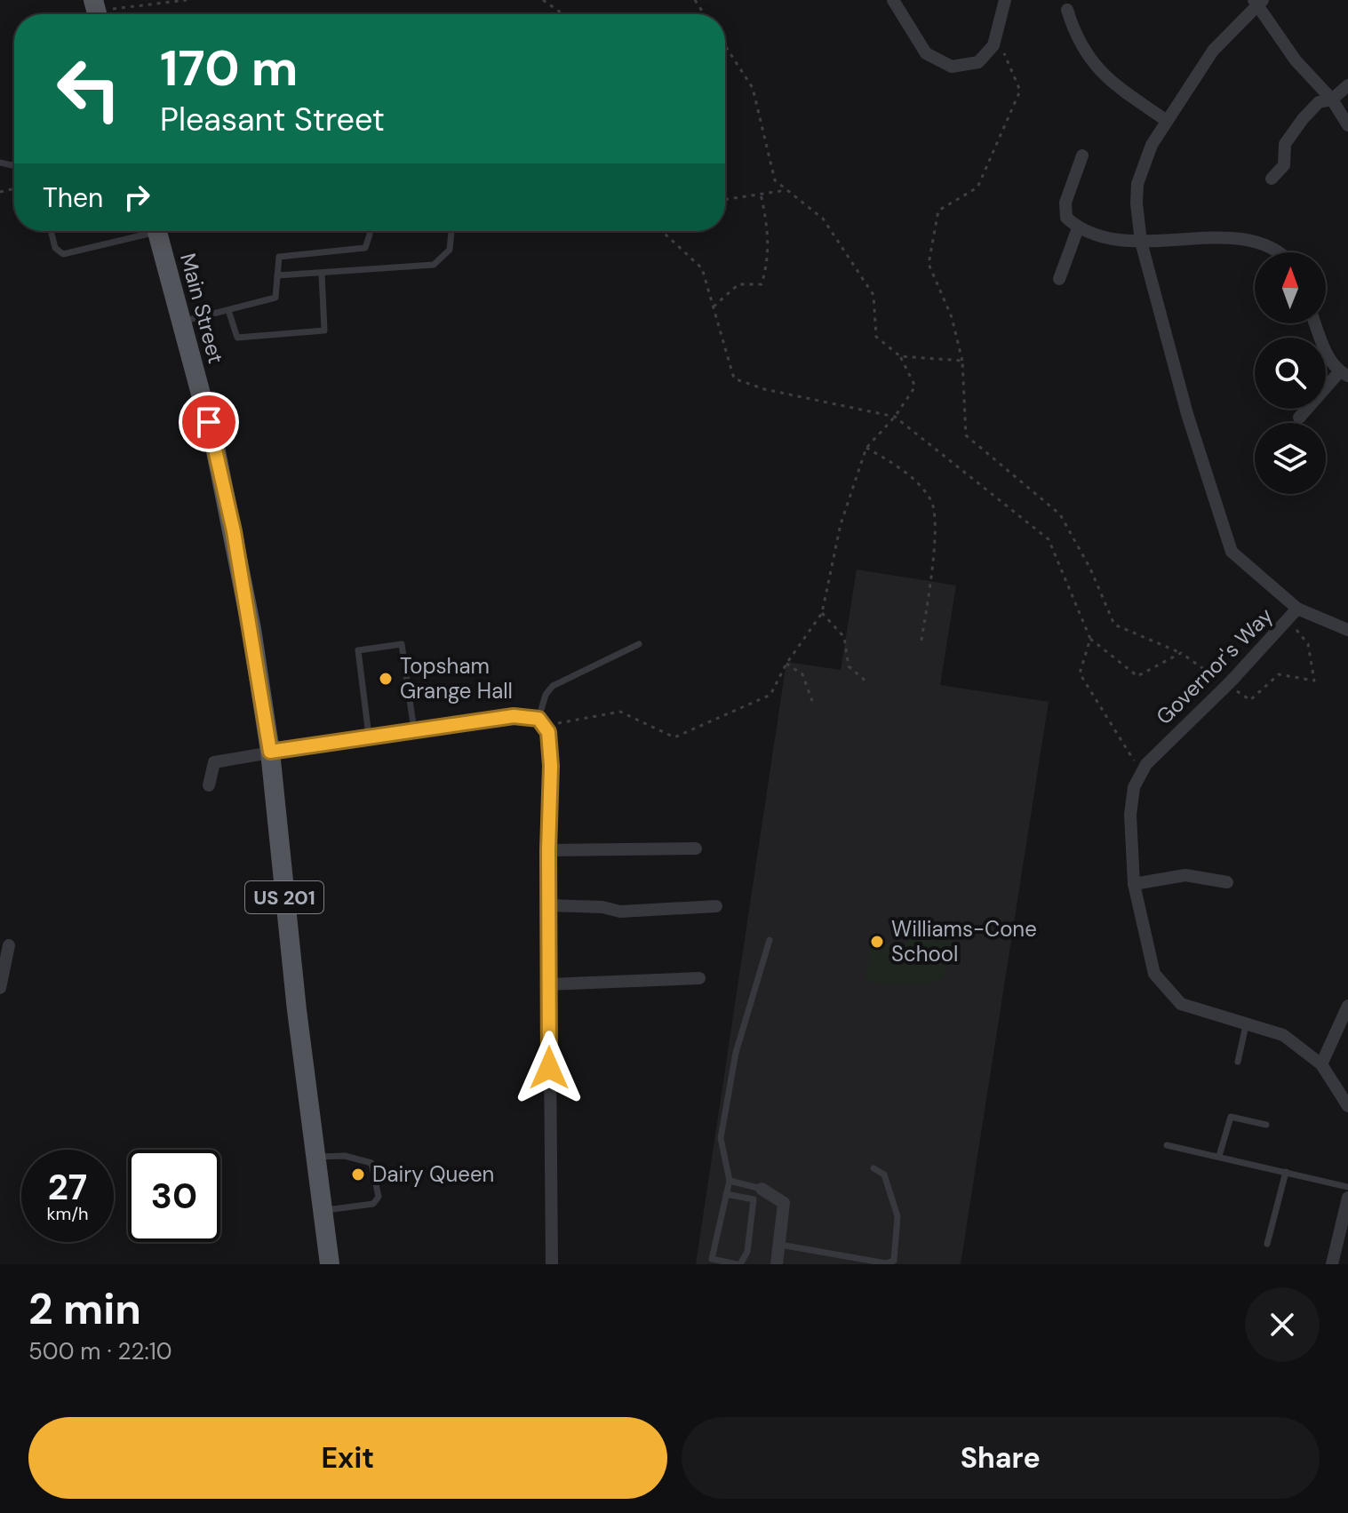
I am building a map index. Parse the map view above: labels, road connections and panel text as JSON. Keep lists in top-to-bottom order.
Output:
{
  "streets": {
    "main road": ["Main Street", "US 201"],
    "street": ["Governor's Way"]
  },
  "crossings": [
    ["Main Street", "US 201"]
  ],
  "places": ["Topsham Grange Hall", "Williams-Cone School", "Dairy Queen"],
  "north": "top",
  "page": {
    "turn": ["170 m", "Pleasant Street"],
    "then": "Then",
    "speed": "27 km/h",
    "limit": "30",
    "heading": ["2 min", "500 m · 22:10"],
    "buttons": ["Exit", "Share"]
  }
}
